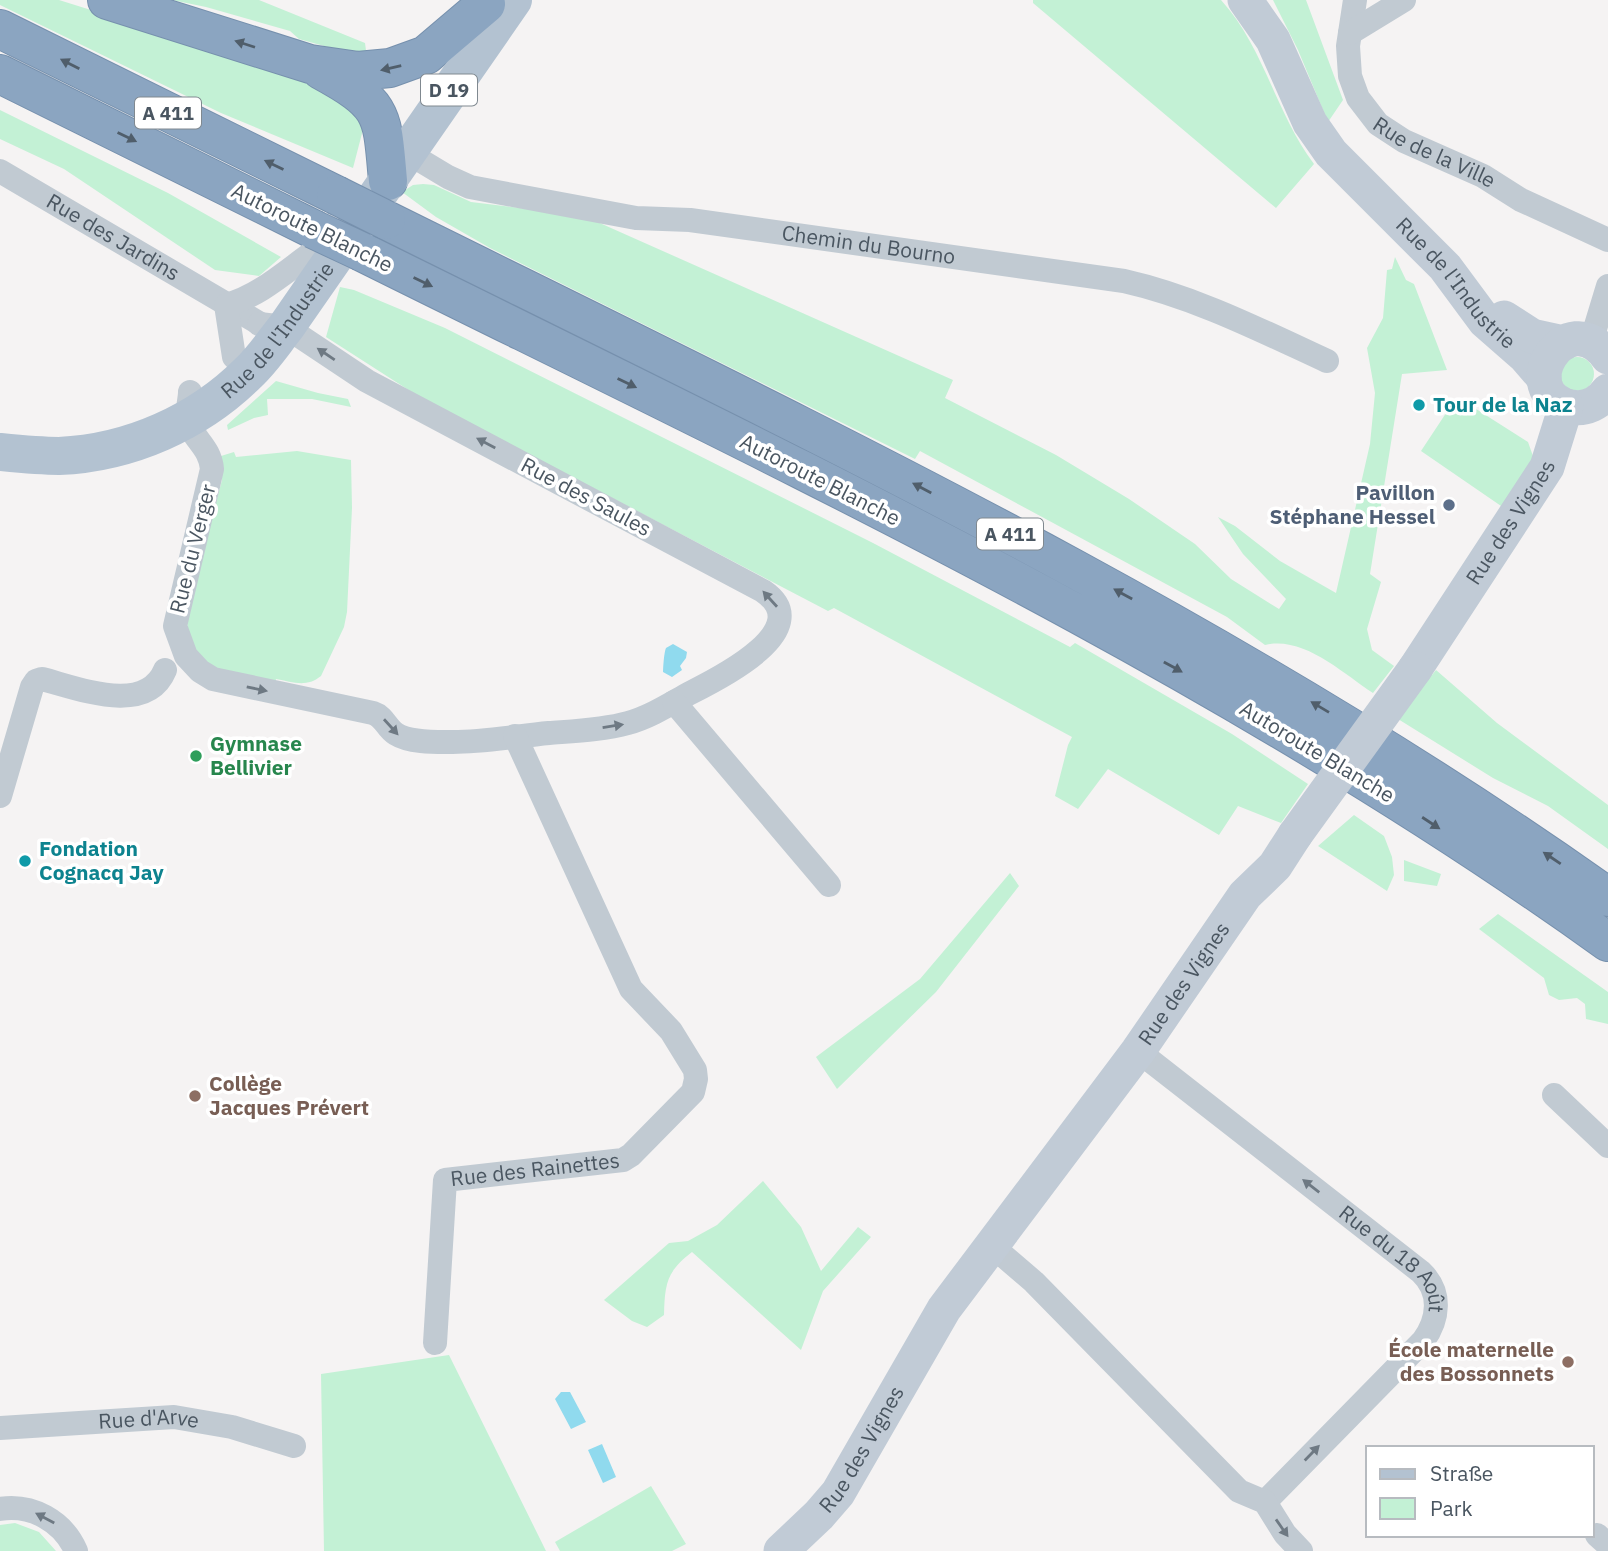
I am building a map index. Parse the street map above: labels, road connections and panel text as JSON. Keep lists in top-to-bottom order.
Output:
{
  "streets": {
    "highway": ["A 411", "Autoroute Blanche"],
    "main road": ["D 19", "Rue de l'Industrie"],
    "street": [
      "Rue de la Ville",
      "Rue des Jardins",
      "Chemin du Bourno",
      "Rue des Saules",
      "Rue des Vignes",
      "Rue du Verger",
      "Rue des Rainettes",
      "Rue du 18 Août",
      "Rue d'Arve"
    ]
  },
  "crossings": [
    ["Autoroute Blanche", "Rue de l'Industrie"],
    ["Rue des Jardins", "Rue de l'Industrie"],
    ["Rue des Jardins", "Rue des Saules"],
    ["Chemin du Bourno", "Rue de l'Industrie"],
    ["Rue de l'Industrie", "Rue des Saules"],
    ["Rue de l'Industrie", "Rue des Vignes"],
    ["Rue de l'Industrie", "Rue du Verger"],
    ["Rue des Saules", "Rue du Verger"],
    ["Rue des Saules", "Rue des Rainettes"],
    ["Rue des Vignes", "Rue du 18 Août"]
  ],
  "places": [
    "Tour de la Naz",
    "Pavillon Stéphane Hessel",
    "Gymnase Bellivier",
    "Fondation Cognacq Jay",
    "Collège Jacques Prévert",
    "École maternelle des Bossonnets"
  ],
  "legend": ["Straße", "Park"]
}
